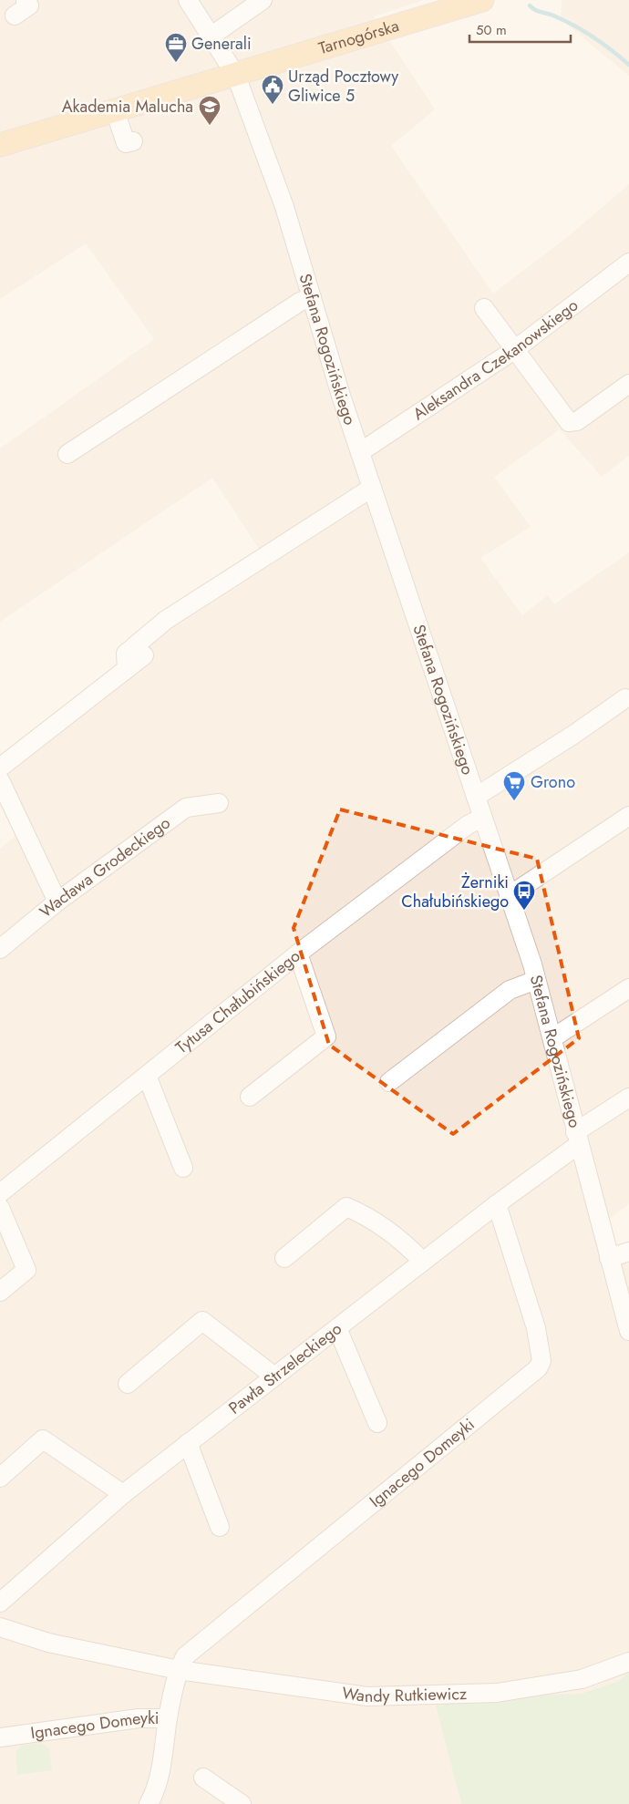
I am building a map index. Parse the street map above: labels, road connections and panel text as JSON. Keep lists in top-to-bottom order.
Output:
{
  "streets": {
    "main road": ["Tarnogórska"],
    "street": [
      "Stefana Rogozińskiego",
      "Aleksandra Czekanowskiego",
      "Wacława Grodeckiego",
      "Tytusa Chałubińskiego",
      "Pawła Strzeleckiego",
      "Ignacego Domeyki",
      "Wandy Rutkiewicz"
    ]
  },
  "crossings": [
    ["Tarnogórska", "Stefana Rogozińskiego"],
    ["Stefana Rogozińskiego", "Aleksandra Czekanowskiego"],
    ["Stefana Rogozińskiego", "Tytusa Chałubińskiego"],
    ["Stefana Rogozińskiego", "Pawła Strzeleckiego"],
    ["Pawła Strzeleckiego", "Ignacego Domeyki"],
    ["Ignacego Domeyki", "Wandy Rutkiewicz"]
  ],
  "places": {
    "office": ["Generali"],
    "public building": ["Urząd Pocztowy Gliwice 5"],
    "school or university": ["Akademia Malucha"],
    "supermarket": ["Grono"],
    "bus stop": ["Żerniki Chałubińskiego"]
  },
  "scale_bar": "50 m"
}
